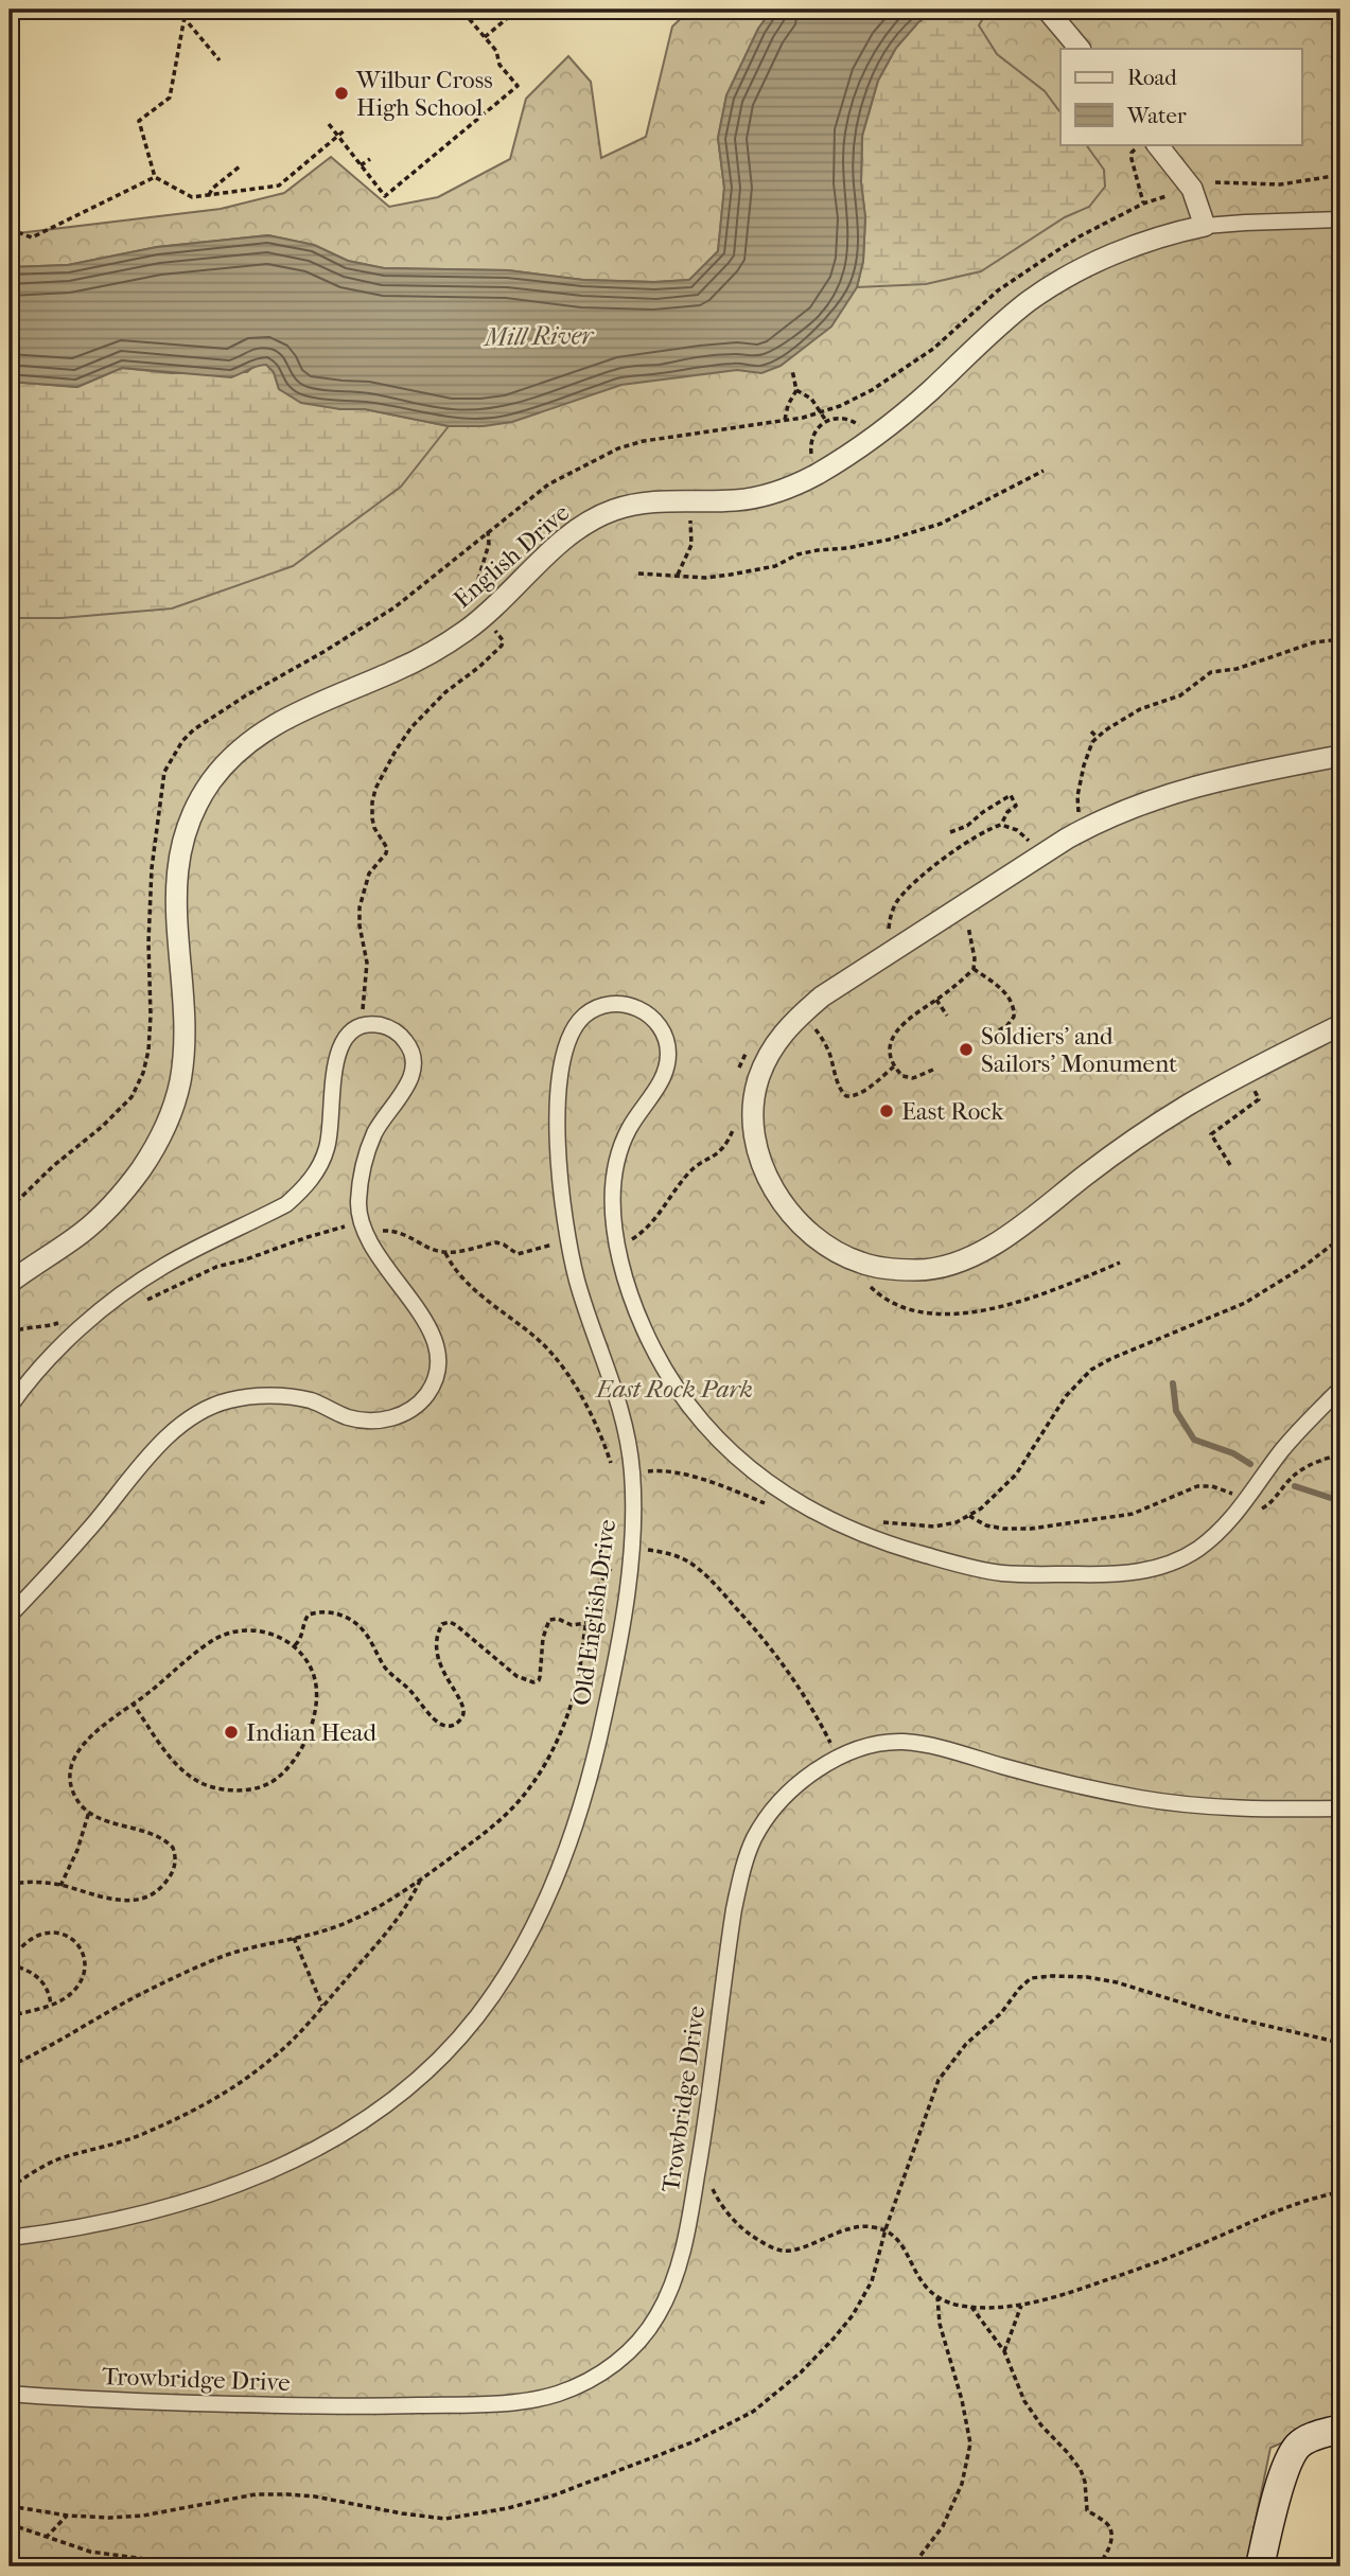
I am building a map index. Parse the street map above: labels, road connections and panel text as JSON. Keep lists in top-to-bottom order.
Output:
{
  "streets": {
    "street": ["English Drive", "Old English Drive", "Trowbridge Drive"]
  },
  "water": ["Mill River"],
  "parks": ["East Rock Park"],
  "places": [
    "Wilbur Cross High School",
    "Soldiers' and Sailors' Monument",
    "East Rock",
    "Indian Head"
  ],
  "legend": ["Road", "Water"]
}
